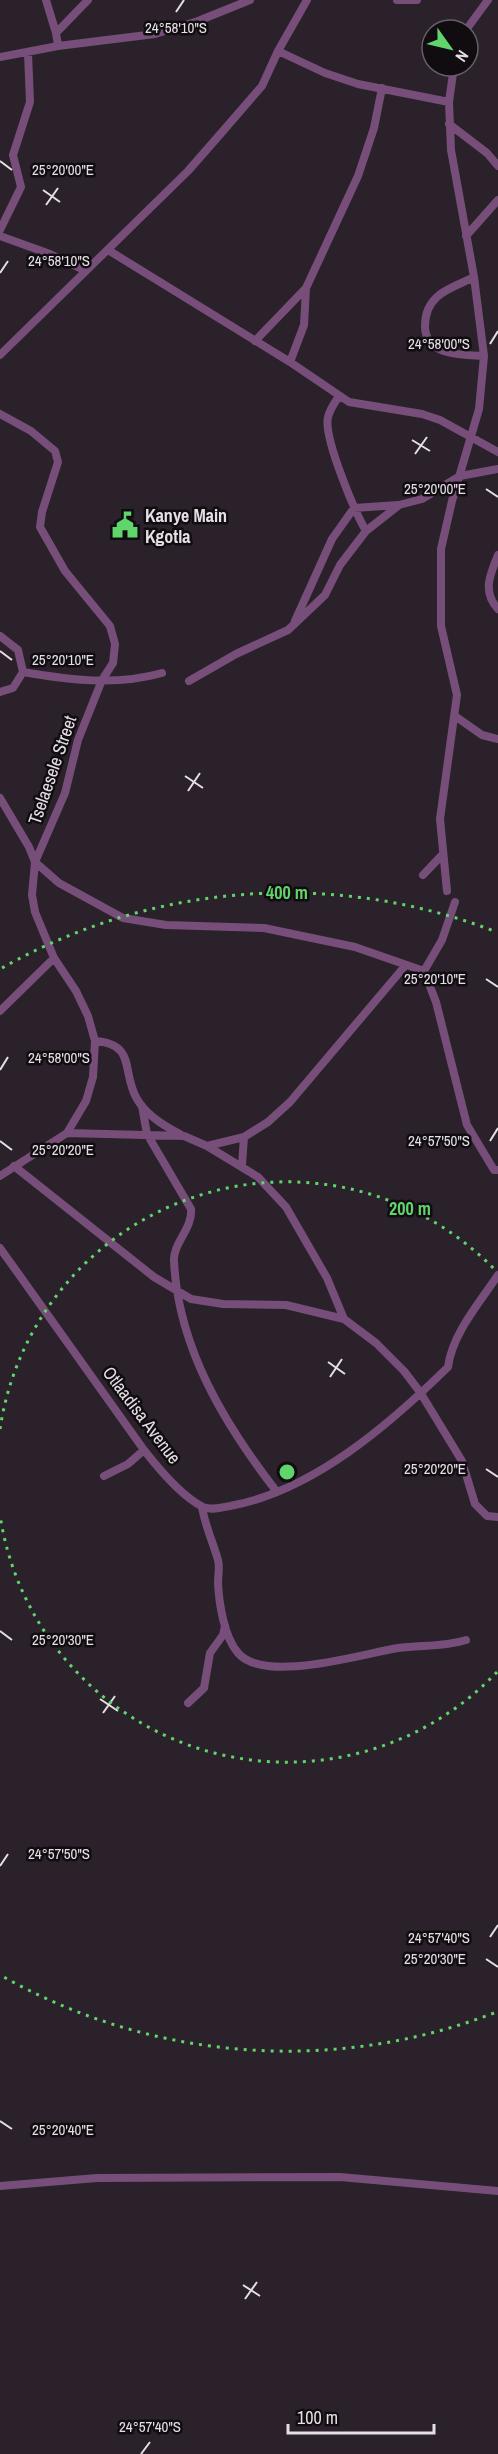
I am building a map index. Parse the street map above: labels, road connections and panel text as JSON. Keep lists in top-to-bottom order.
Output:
{
  "streets": {
    "street": ["Tselaesele Street", "Otlaadisa Avenue"]
  },
  "places": {
    "public building": ["Kanye Main Kgotla"]
  },
  "scale_bar": "100 m",
  "north": "bottom right",
  "coordinates": [
    "24°58'10\"S",
    "25°20'00\"E",
    "24°58'00\"S",
    "25°20'10\"E",
    "24°57'50\"S",
    "25°20'20\"E",
    "25°20'30\"E",
    "24°57'40\"S",
    "25°20'40\"E"
  ],
  "rings": ["400 m", "200 m"]
}
